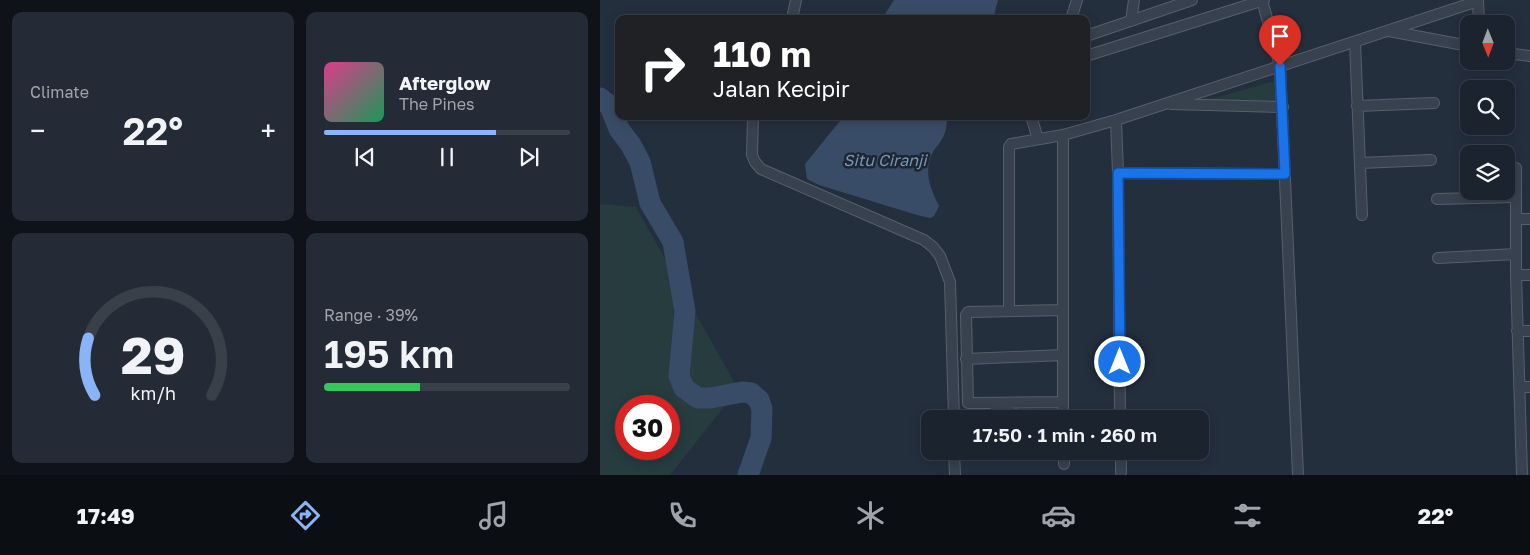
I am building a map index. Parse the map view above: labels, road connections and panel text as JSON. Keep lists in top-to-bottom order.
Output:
{
  "water": ["Situ Ciranji"],
  "north": "bottom",
  "page": {
    "tile": [
      "Climate",
      ["Range · 39%", "195 km"]
    ],
    "turn": ["110 m", "Jalan Kecipir"],
    "song": ["Afterglow", "The Pines"],
    "heat": ["−", "22°", "+"],
    "limit": "30",
    "trip": "17:50 · 1 min · 260 m",
    "tabs": ["17:49", "22°"],
    "gauge": ["29", "km/h"]
  }
}
